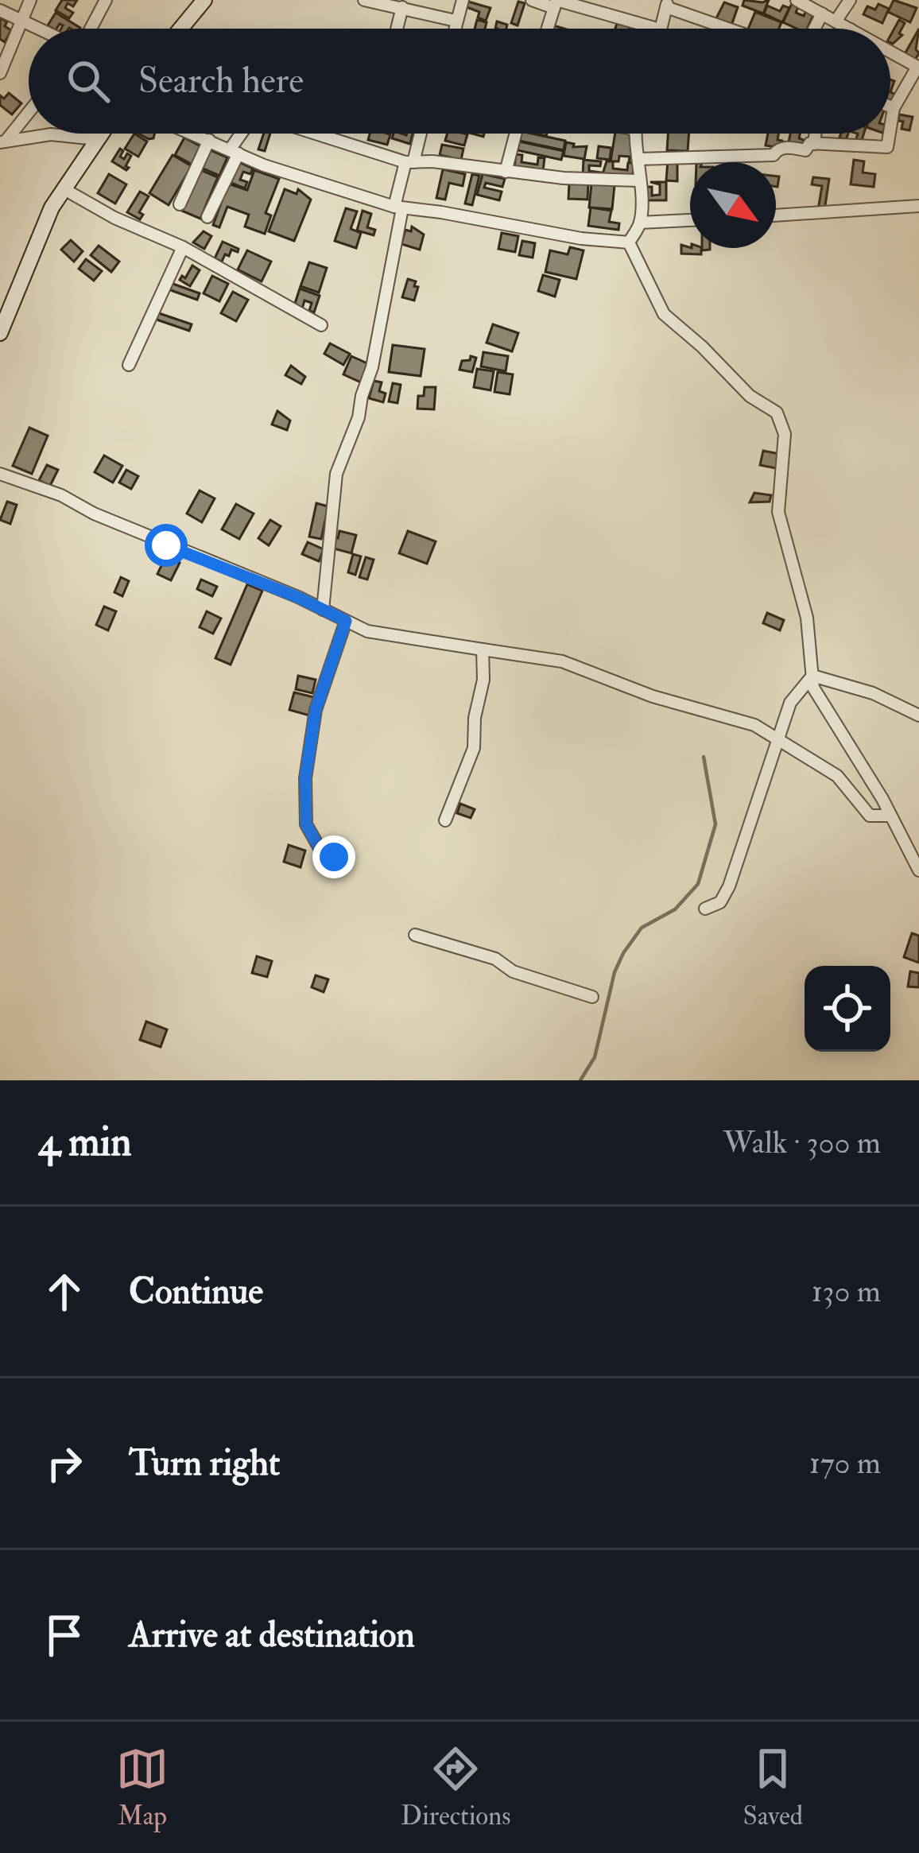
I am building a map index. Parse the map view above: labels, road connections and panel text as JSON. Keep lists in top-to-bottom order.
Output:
{
  "north": "bottom right",
  "page": {
    "search": "Search here",
    "heading": ["4 min", "Walk · 300 m"],
    "list": [
      ["Continue", "130 m"],
      ["Turn right", "170 m"],
      "Arrive at destination"
    ],
    "nav": ["Map", "Directions", "Saved"]
  }
}
